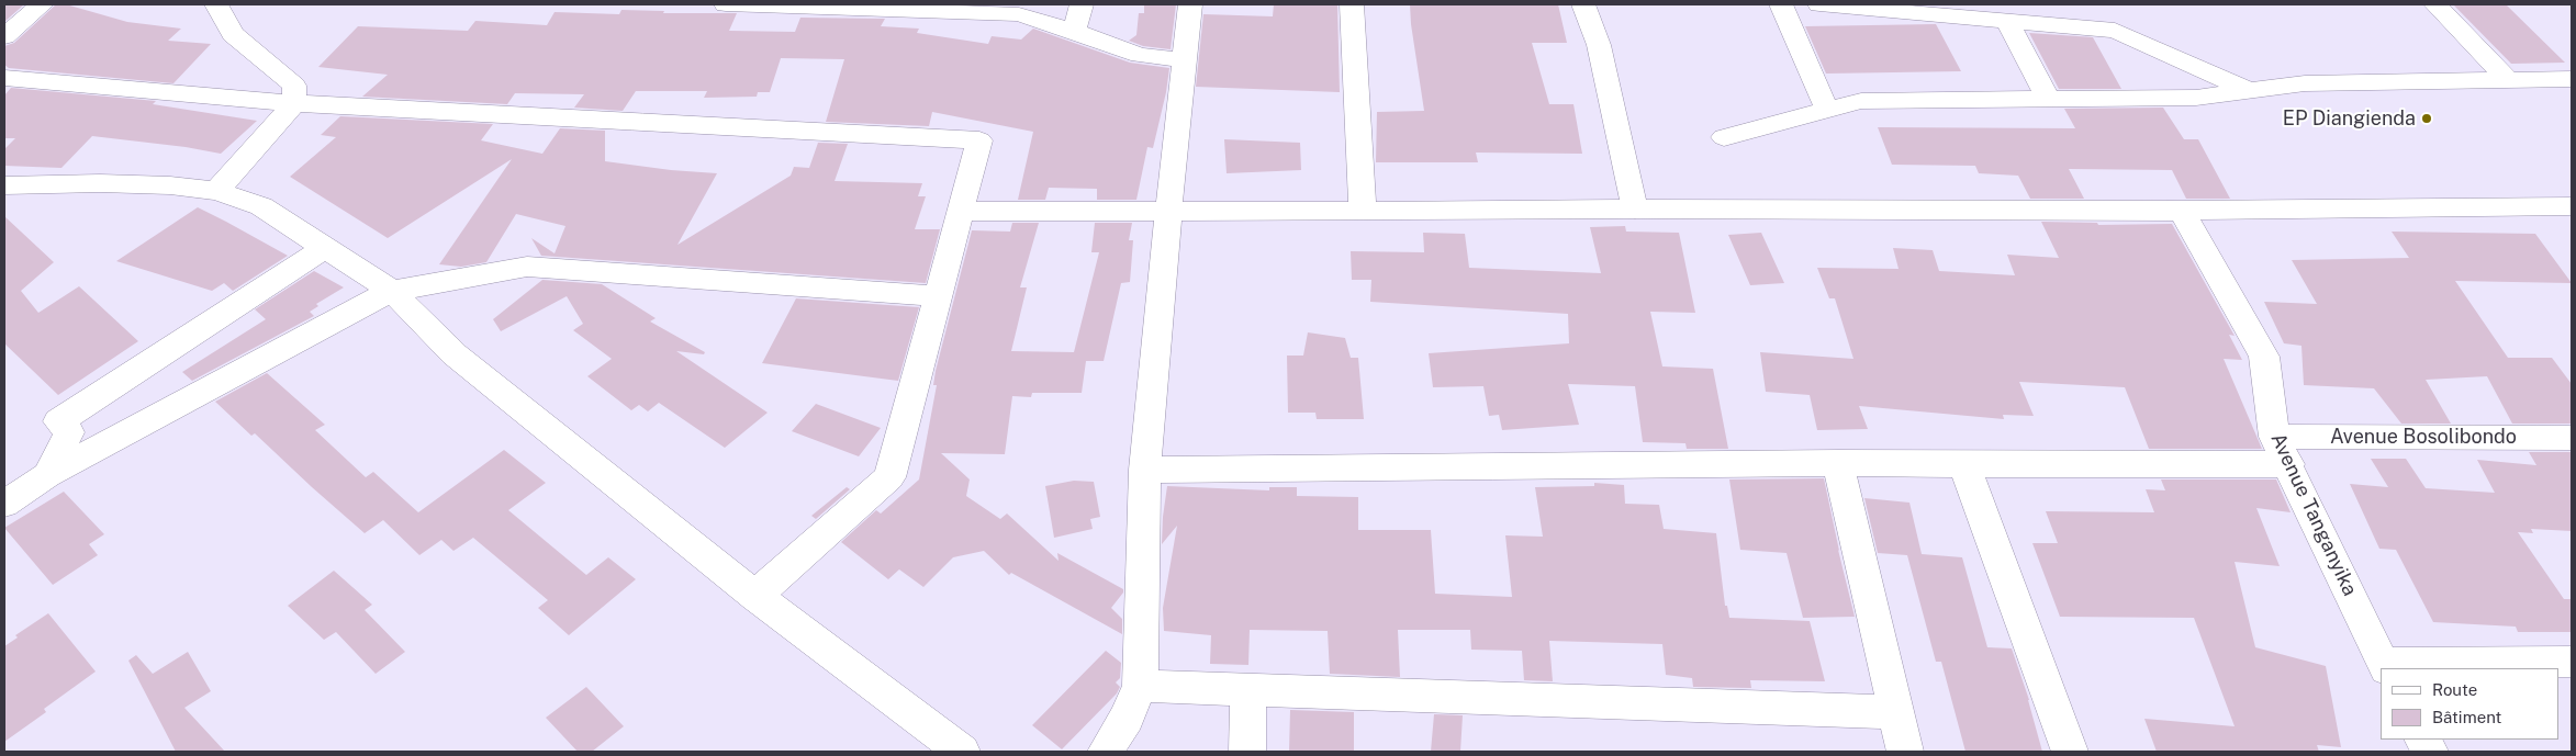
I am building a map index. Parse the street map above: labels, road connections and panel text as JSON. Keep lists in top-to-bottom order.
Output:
{
  "streets": {
    "street": ["Avenue Bosolibondo", "Avenue Tanganyika"]
  },
  "crossings": [
    ["Avenue Bosolibondo", "Avenue Tanganyika"]
  ],
  "places": ["EP Diangienda"],
  "legend": ["Route", "Bâtiment"]
}
